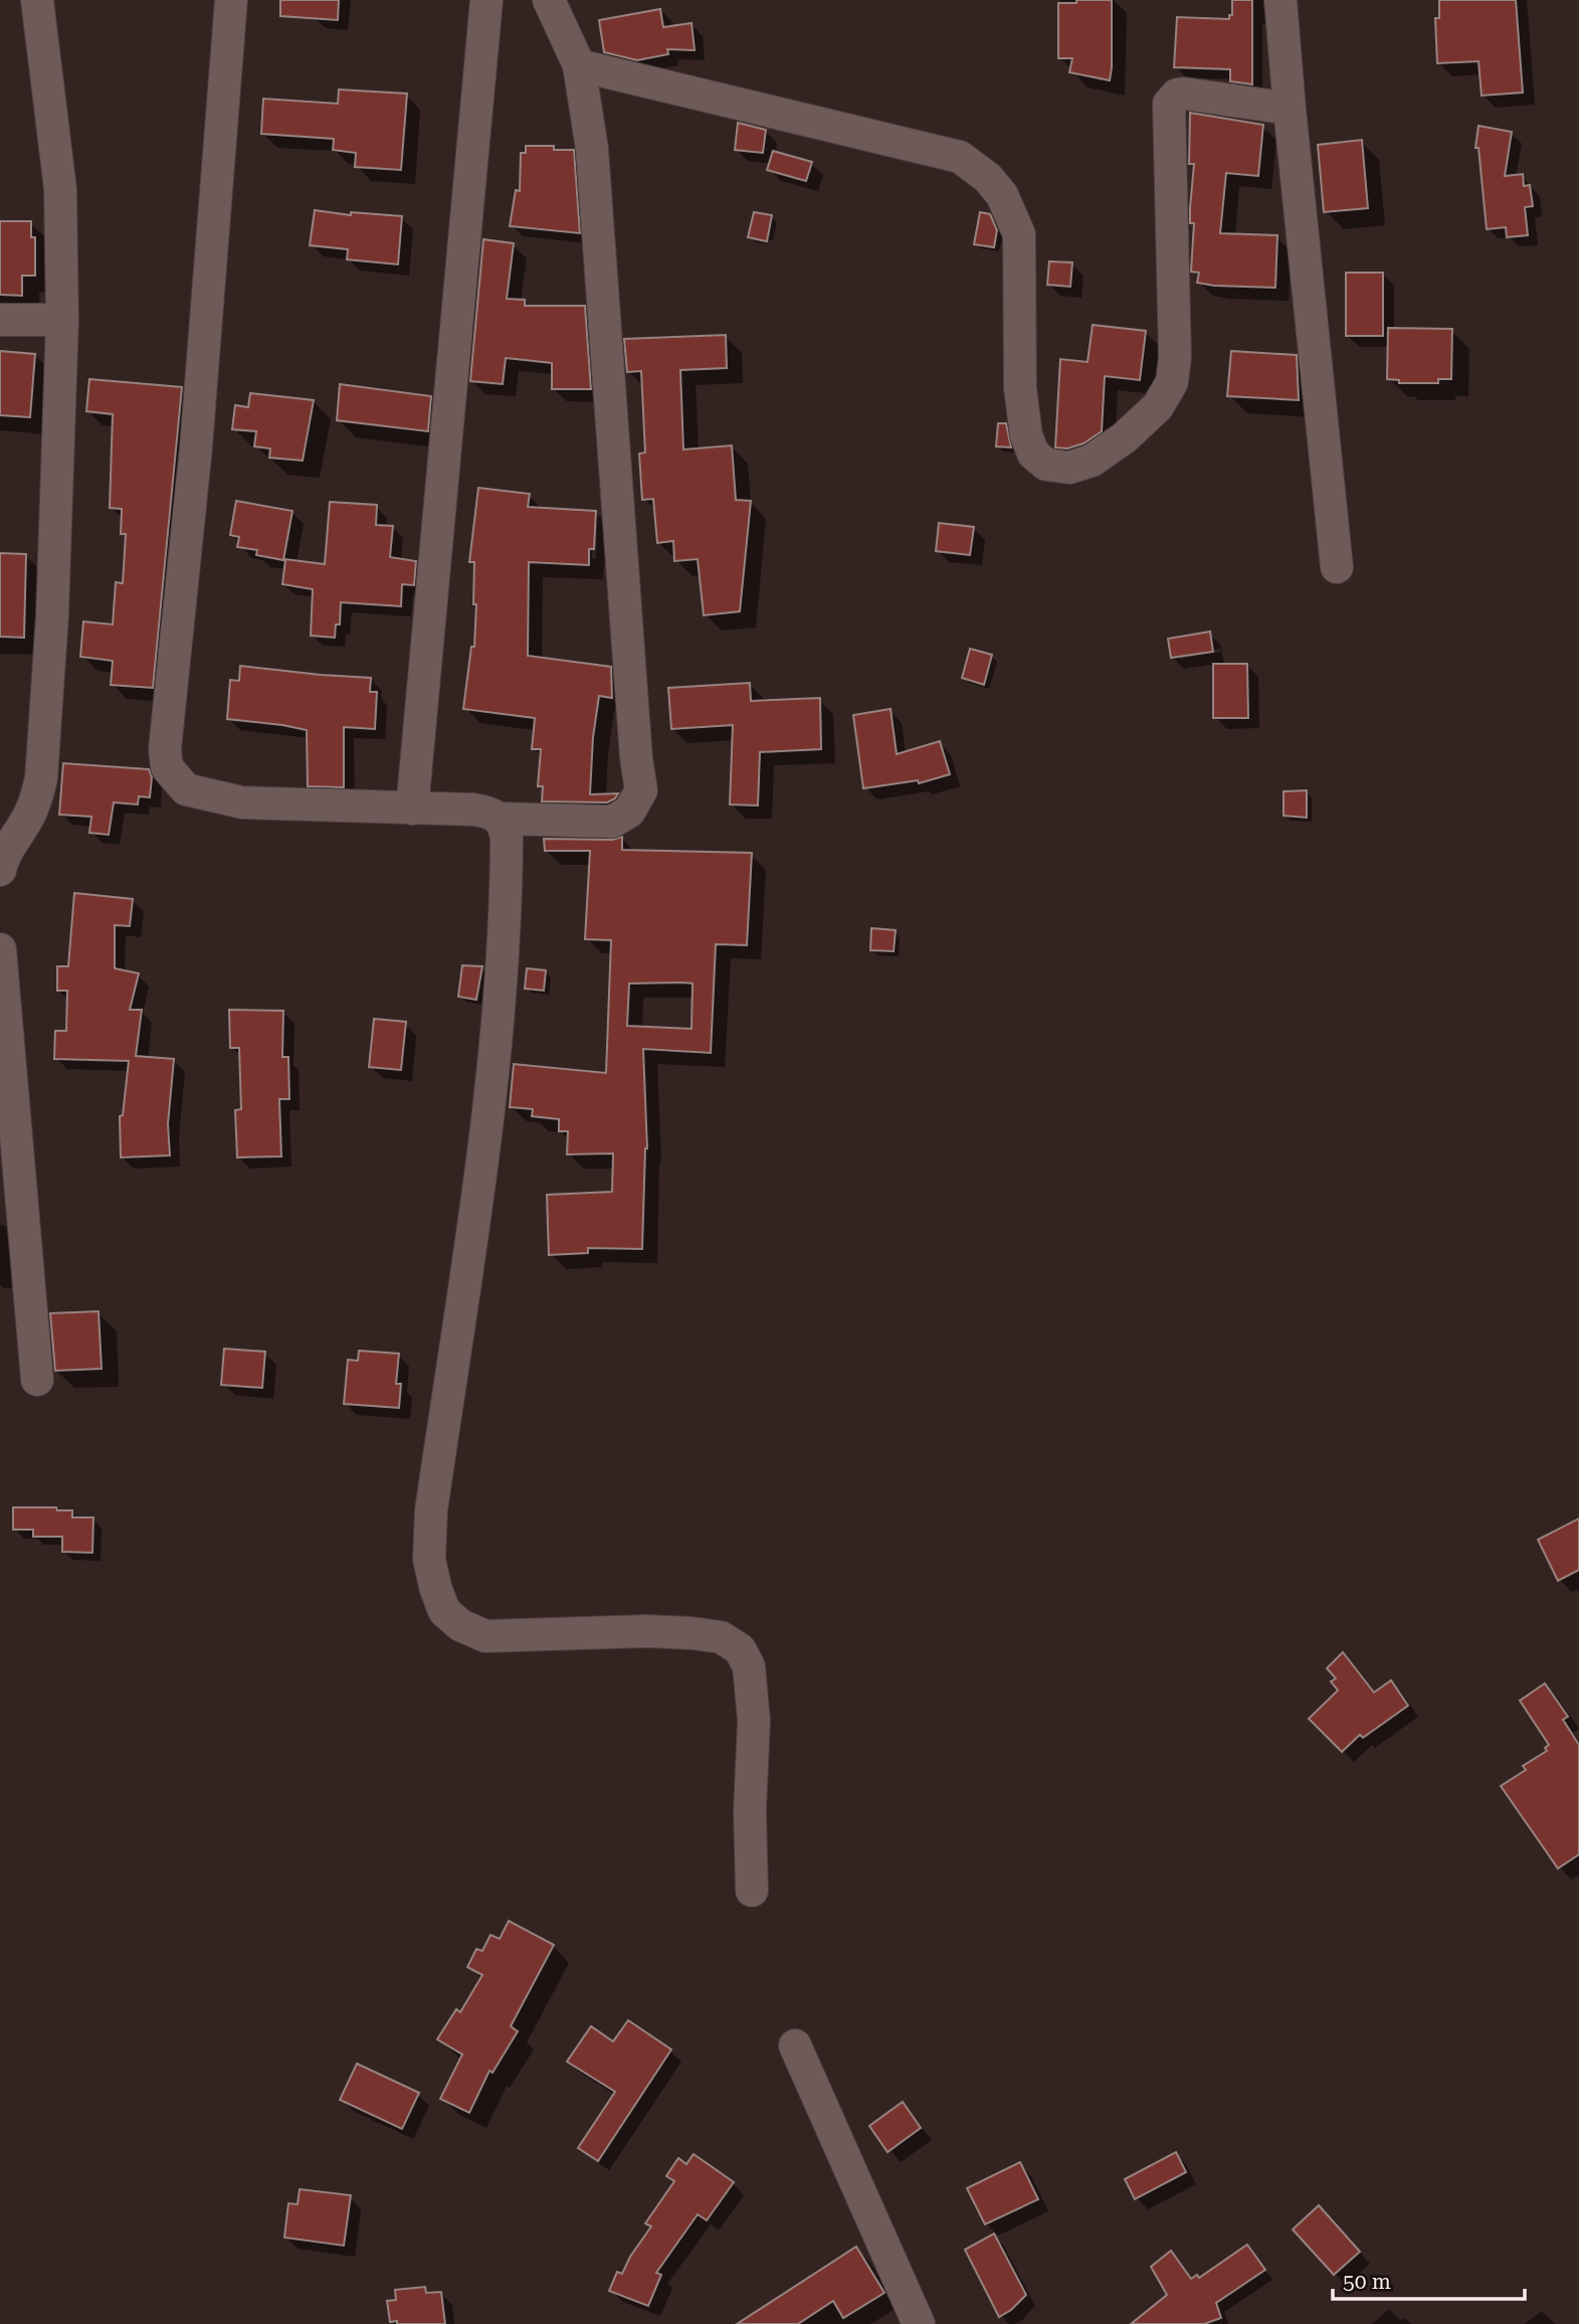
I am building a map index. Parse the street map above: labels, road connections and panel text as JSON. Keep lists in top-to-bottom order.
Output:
{
  "scale_bar": "50 m"
}
